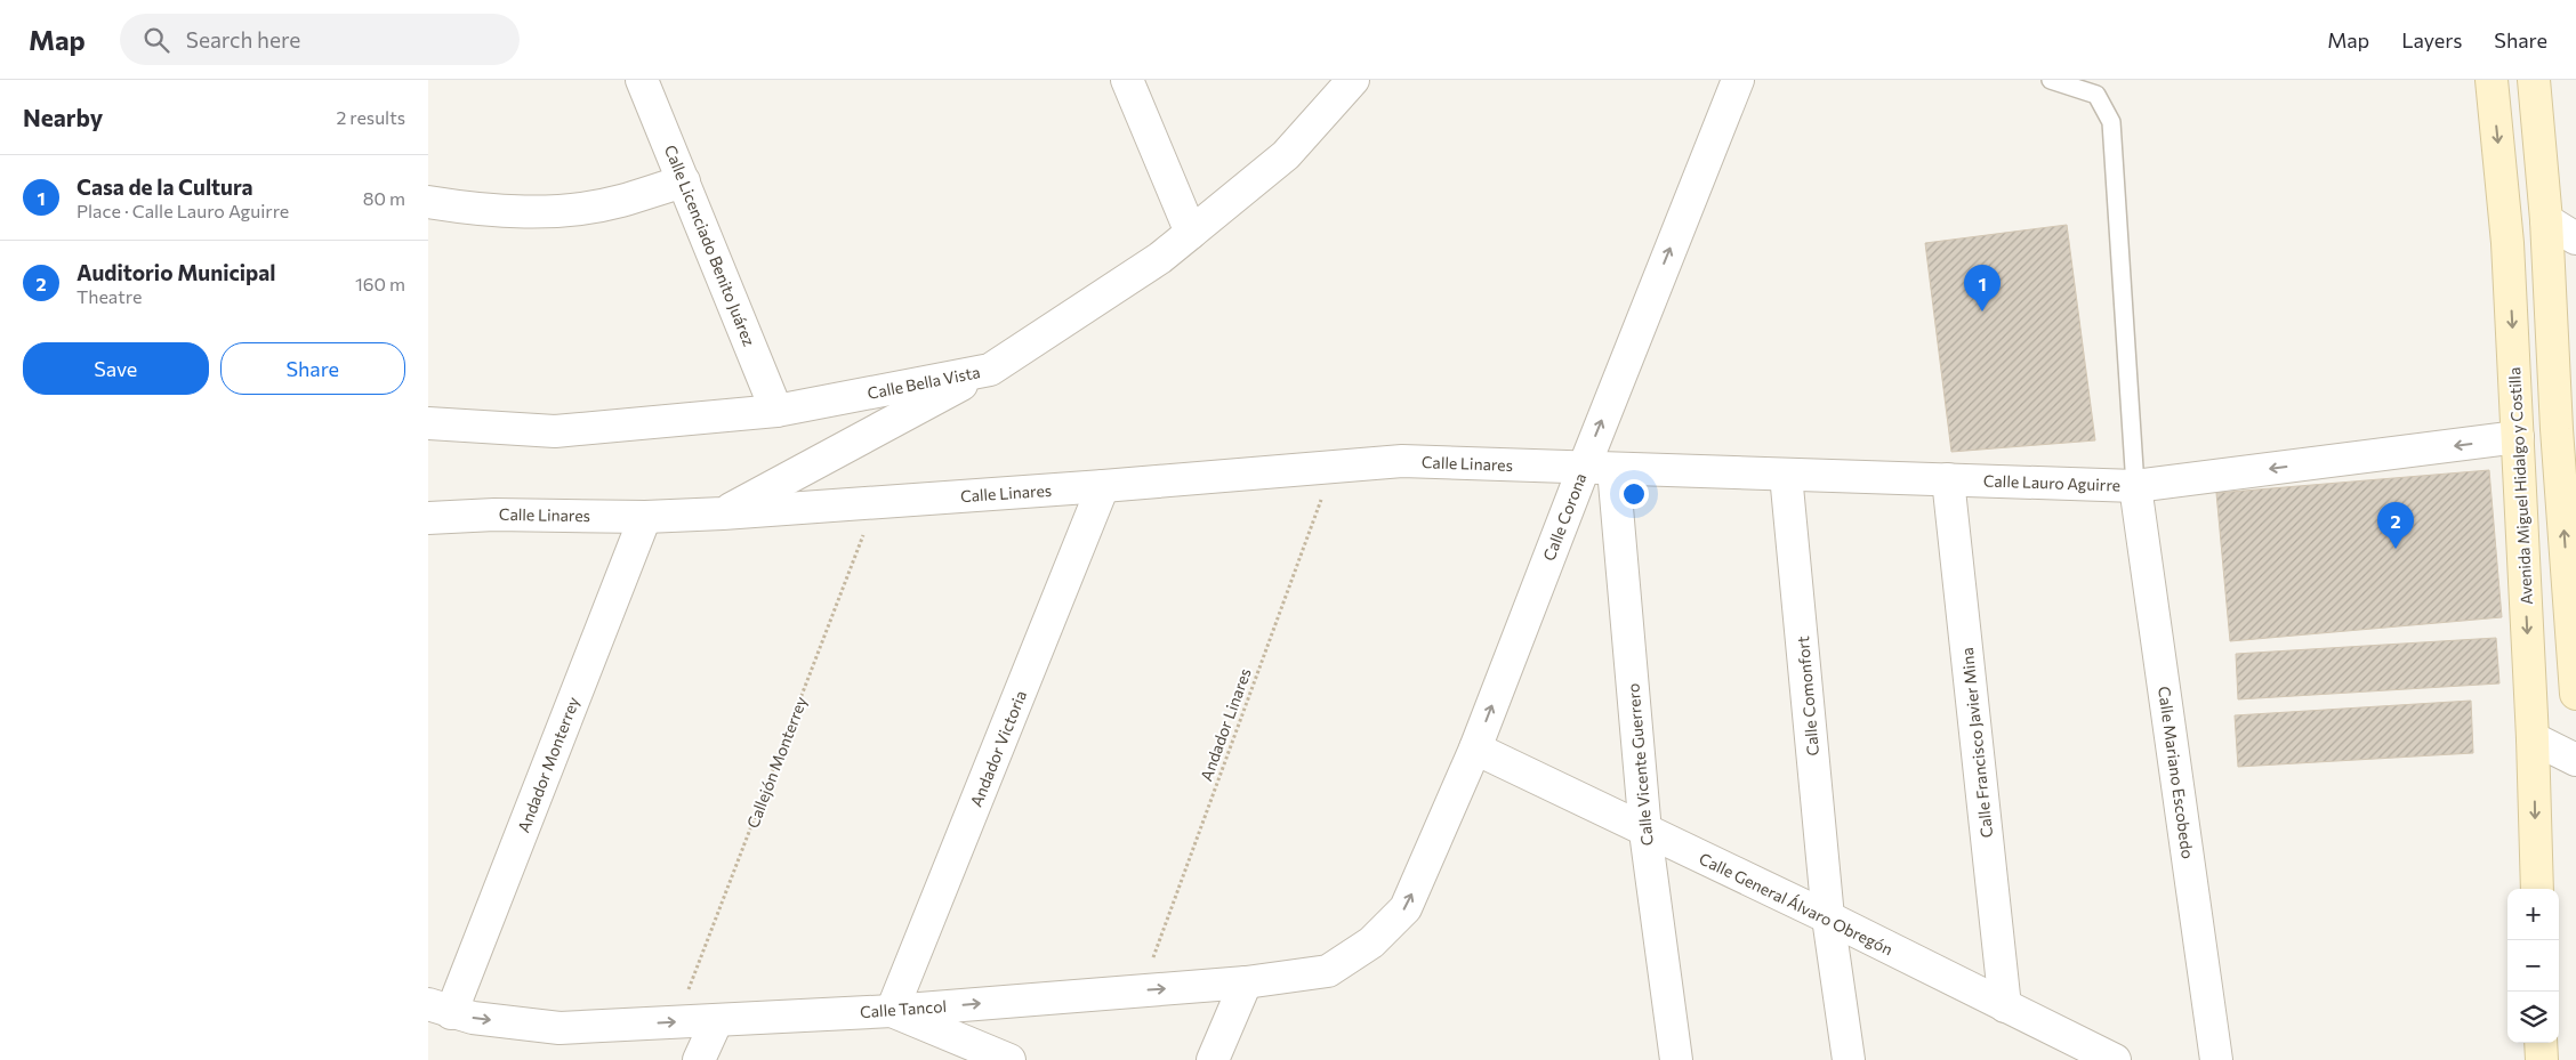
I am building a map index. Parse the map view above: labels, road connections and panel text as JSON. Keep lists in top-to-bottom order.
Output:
{
  "streets": {
    "main road": ["Avenida Miguel Hidalgo y Costilla"],
    "street": [
      "Calle Licenciado Benito Juárez",
      "Calle Bella Vista",
      "Calle Linares",
      "Calle Lauro Aguirre",
      "Calle Corona",
      "Calle Comonfort",
      "Calle Francisco Javier Mina",
      "Andador Victoria",
      "Andador Monterrey",
      "Calle Vicente Guerrero",
      "Calle Mariano Escobedo",
      "Calle General Álvaro Obregón",
      "Calle Tancol"
    ],
    "path": ["Andador Linares", "Callejón Monterrey"]
  },
  "crossings": [
    ["Calle Licenciado Benito Juárez", "Calle Bella Vista"],
    ["Calle Linares", "Calle Lauro Aguirre"],
    ["Calle Linares", "Calle Corona"],
    ["Calle Linares", "Andador Linares"],
    ["Calle Linares", "Andador Victoria"],
    ["Calle Linares", "Callejón Monterrey"],
    ["Calle Linares", "Andador Monterrey"],
    ["Calle Linares", "Calle Vicente Guerrero"],
    ["Calle Lauro Aguirre", "Avenida Miguel Hidalgo y Costilla"],
    ["Calle Lauro Aguirre", "Calle Corona"],
    ["Calle Lauro Aguirre", "Calle Comonfort"],
    ["Calle Lauro Aguirre", "Calle Francisco Javier Mina"],
    ["Calle Lauro Aguirre", "Calle Vicente Guerrero"],
    ["Calle Lauro Aguirre", "Calle Mariano Escobedo"],
    ["Calle Corona", "Calle Vicente Guerrero"],
    ["Calle Corona", "Calle General Álvaro Obregón"],
    ["Calle Corona", "Calle Tancol"],
    ["Calle Comonfort", "Calle General Álvaro Obregón"],
    ["Andador Linares", "Calle Tancol"],
    ["Calle Francisco Javier Mina", "Calle General Álvaro Obregón"],
    ["Andador Victoria", "Calle Tancol"],
    ["Callejón Monterrey", "Calle Tancol"],
    ["Andador Monterrey", "Calle Tancol"],
    ["Calle Vicente Guerrero", "Calle General Álvaro Obregón"]
  ],
  "one_way": ["Calle Lauro Aguirre", "Calle Corona", "Calle Tancol"],
  "page": {
    "header": "Map",
    "search": "Search here",
    "nav": ["Map", "Layers", "Share"],
    "heading": ["Nearby", "2 results"],
    "list": [
      {
        "mark": "1",
        "name": "Casa de la Cultura",
        "note": "Place · Calle Lauro Aguirre",
        "value": "80 m"
      },
      {
        "mark": "2",
        "name": "Auditorio Municipal",
        "note": "Theatre",
        "value": "160 m"
      }
    ],
    "pins": ["1", "2"],
    "buttons": ["Save", "Share"],
    "map_buttons": ["+", "−"]
  }
}
